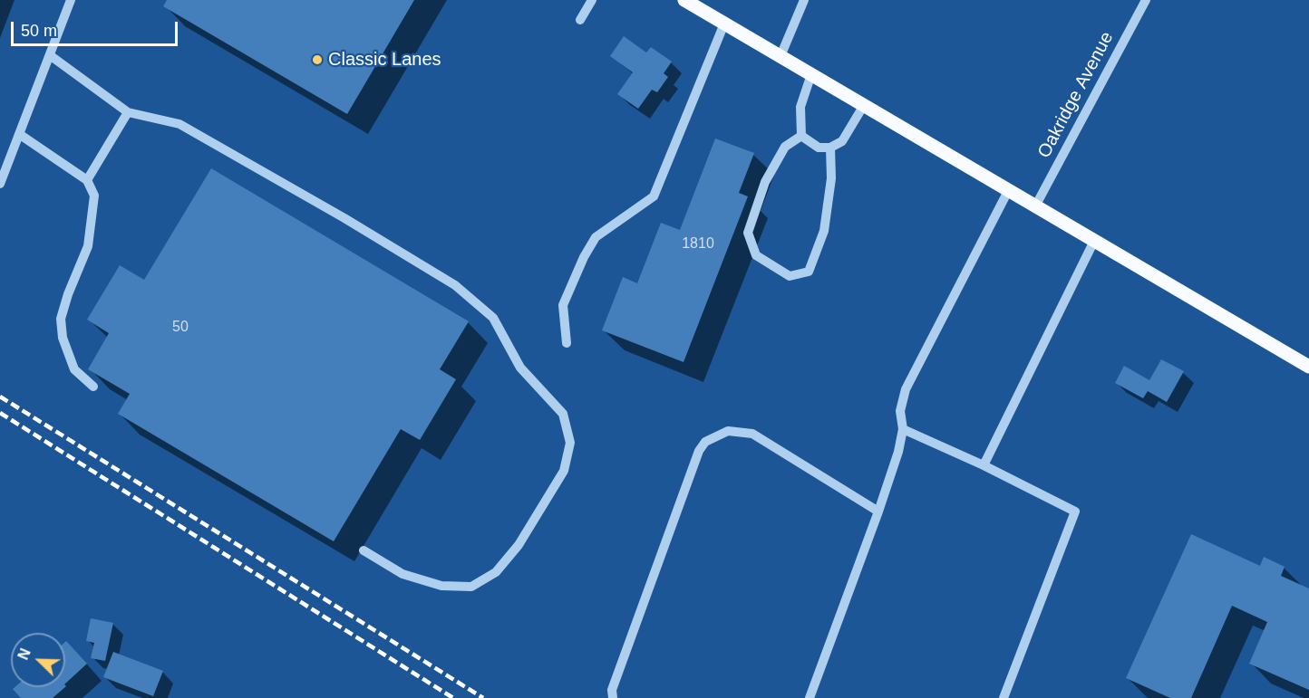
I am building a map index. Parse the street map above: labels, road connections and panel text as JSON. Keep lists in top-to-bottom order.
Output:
{
  "streets": {
    "street": ["Oakridge Avenue"]
  },
  "places": ["Classic Lanes"],
  "house_numbers": ["1810", "50"],
  "scale_bar": "50 m",
  "north": "top left"
}
